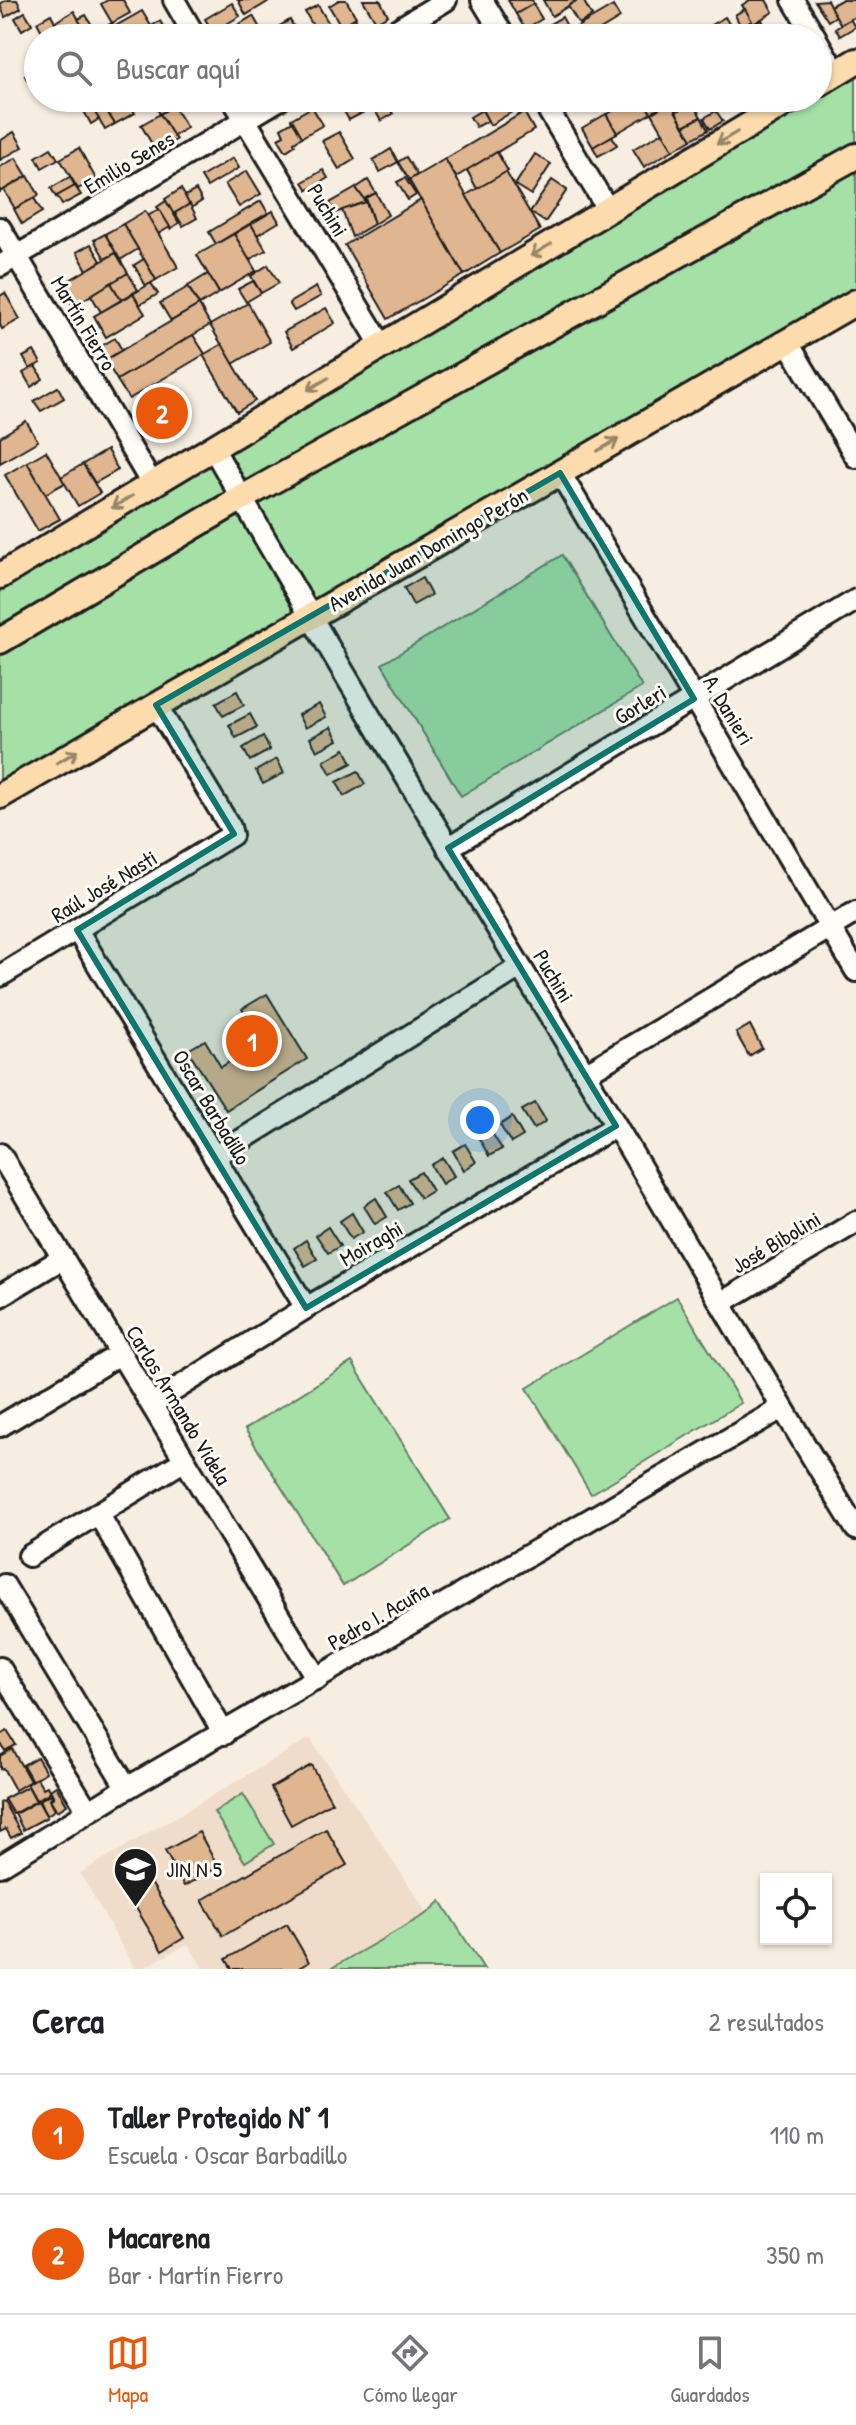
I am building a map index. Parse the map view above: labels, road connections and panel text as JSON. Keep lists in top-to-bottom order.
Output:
{
  "streets": {
    "main road": ["Avenida Juan Domingo Perón"],
    "street": [
      "Emilio Senes",
      "Puchini",
      "Martín Fierro",
      "Gorleri",
      "A. Danieri",
      "Raúl José Nasti",
      "Oscar Barbadillo",
      "José Bibolini",
      "Moiraghi",
      "Carlos Armando Videla",
      "Pedro I. Acuña"
    ]
  },
  "crossings": [
    ["Emilio Senes", "Puchini"],
    ["Emilio Senes", "Martín Fierro"],
    ["Puchini", "Avenida Juan Domingo Perón"],
    ["Puchini", "Gorleri"],
    ["Puchini", "José Bibolini"],
    ["Puchini", "Moiraghi"],
    ["Puchini", "Pedro I. Acuña"],
    ["Avenida Juan Domingo Perón", "A. Danieri"],
    ["Avenida Juan Domingo Perón", "Raúl José Nasti"],
    ["Gorleri", "A. Danieri"],
    ["Raúl José Nasti", "Oscar Barbadillo"],
    ["Oscar Barbadillo", "Moiraghi"],
    ["Moiraghi", "Carlos Armando Videla"],
    ["Carlos Armando Videla", "Pedro I. Acuña"]
  ],
  "places": {
    "school or university": ["JIN N 5"]
  },
  "page": {
    "search": "Buscar aquí",
    "pins": ["2", "1"],
    "heading": ["Cerca", "2 resultados"],
    "list": [
      {
        "mark": "1",
        "name": "Taller Protegido N° 1",
        "note": "Escuela · Oscar Barbadillo",
        "value": "110 m"
      },
      {
        "mark": "2",
        "name": "Macarena",
        "note": "Bar · Martín Fierro",
        "value": "350 m"
      }
    ],
    "nav": ["Mapa", "Cómo llegar", "Guardados"]
  }
}
